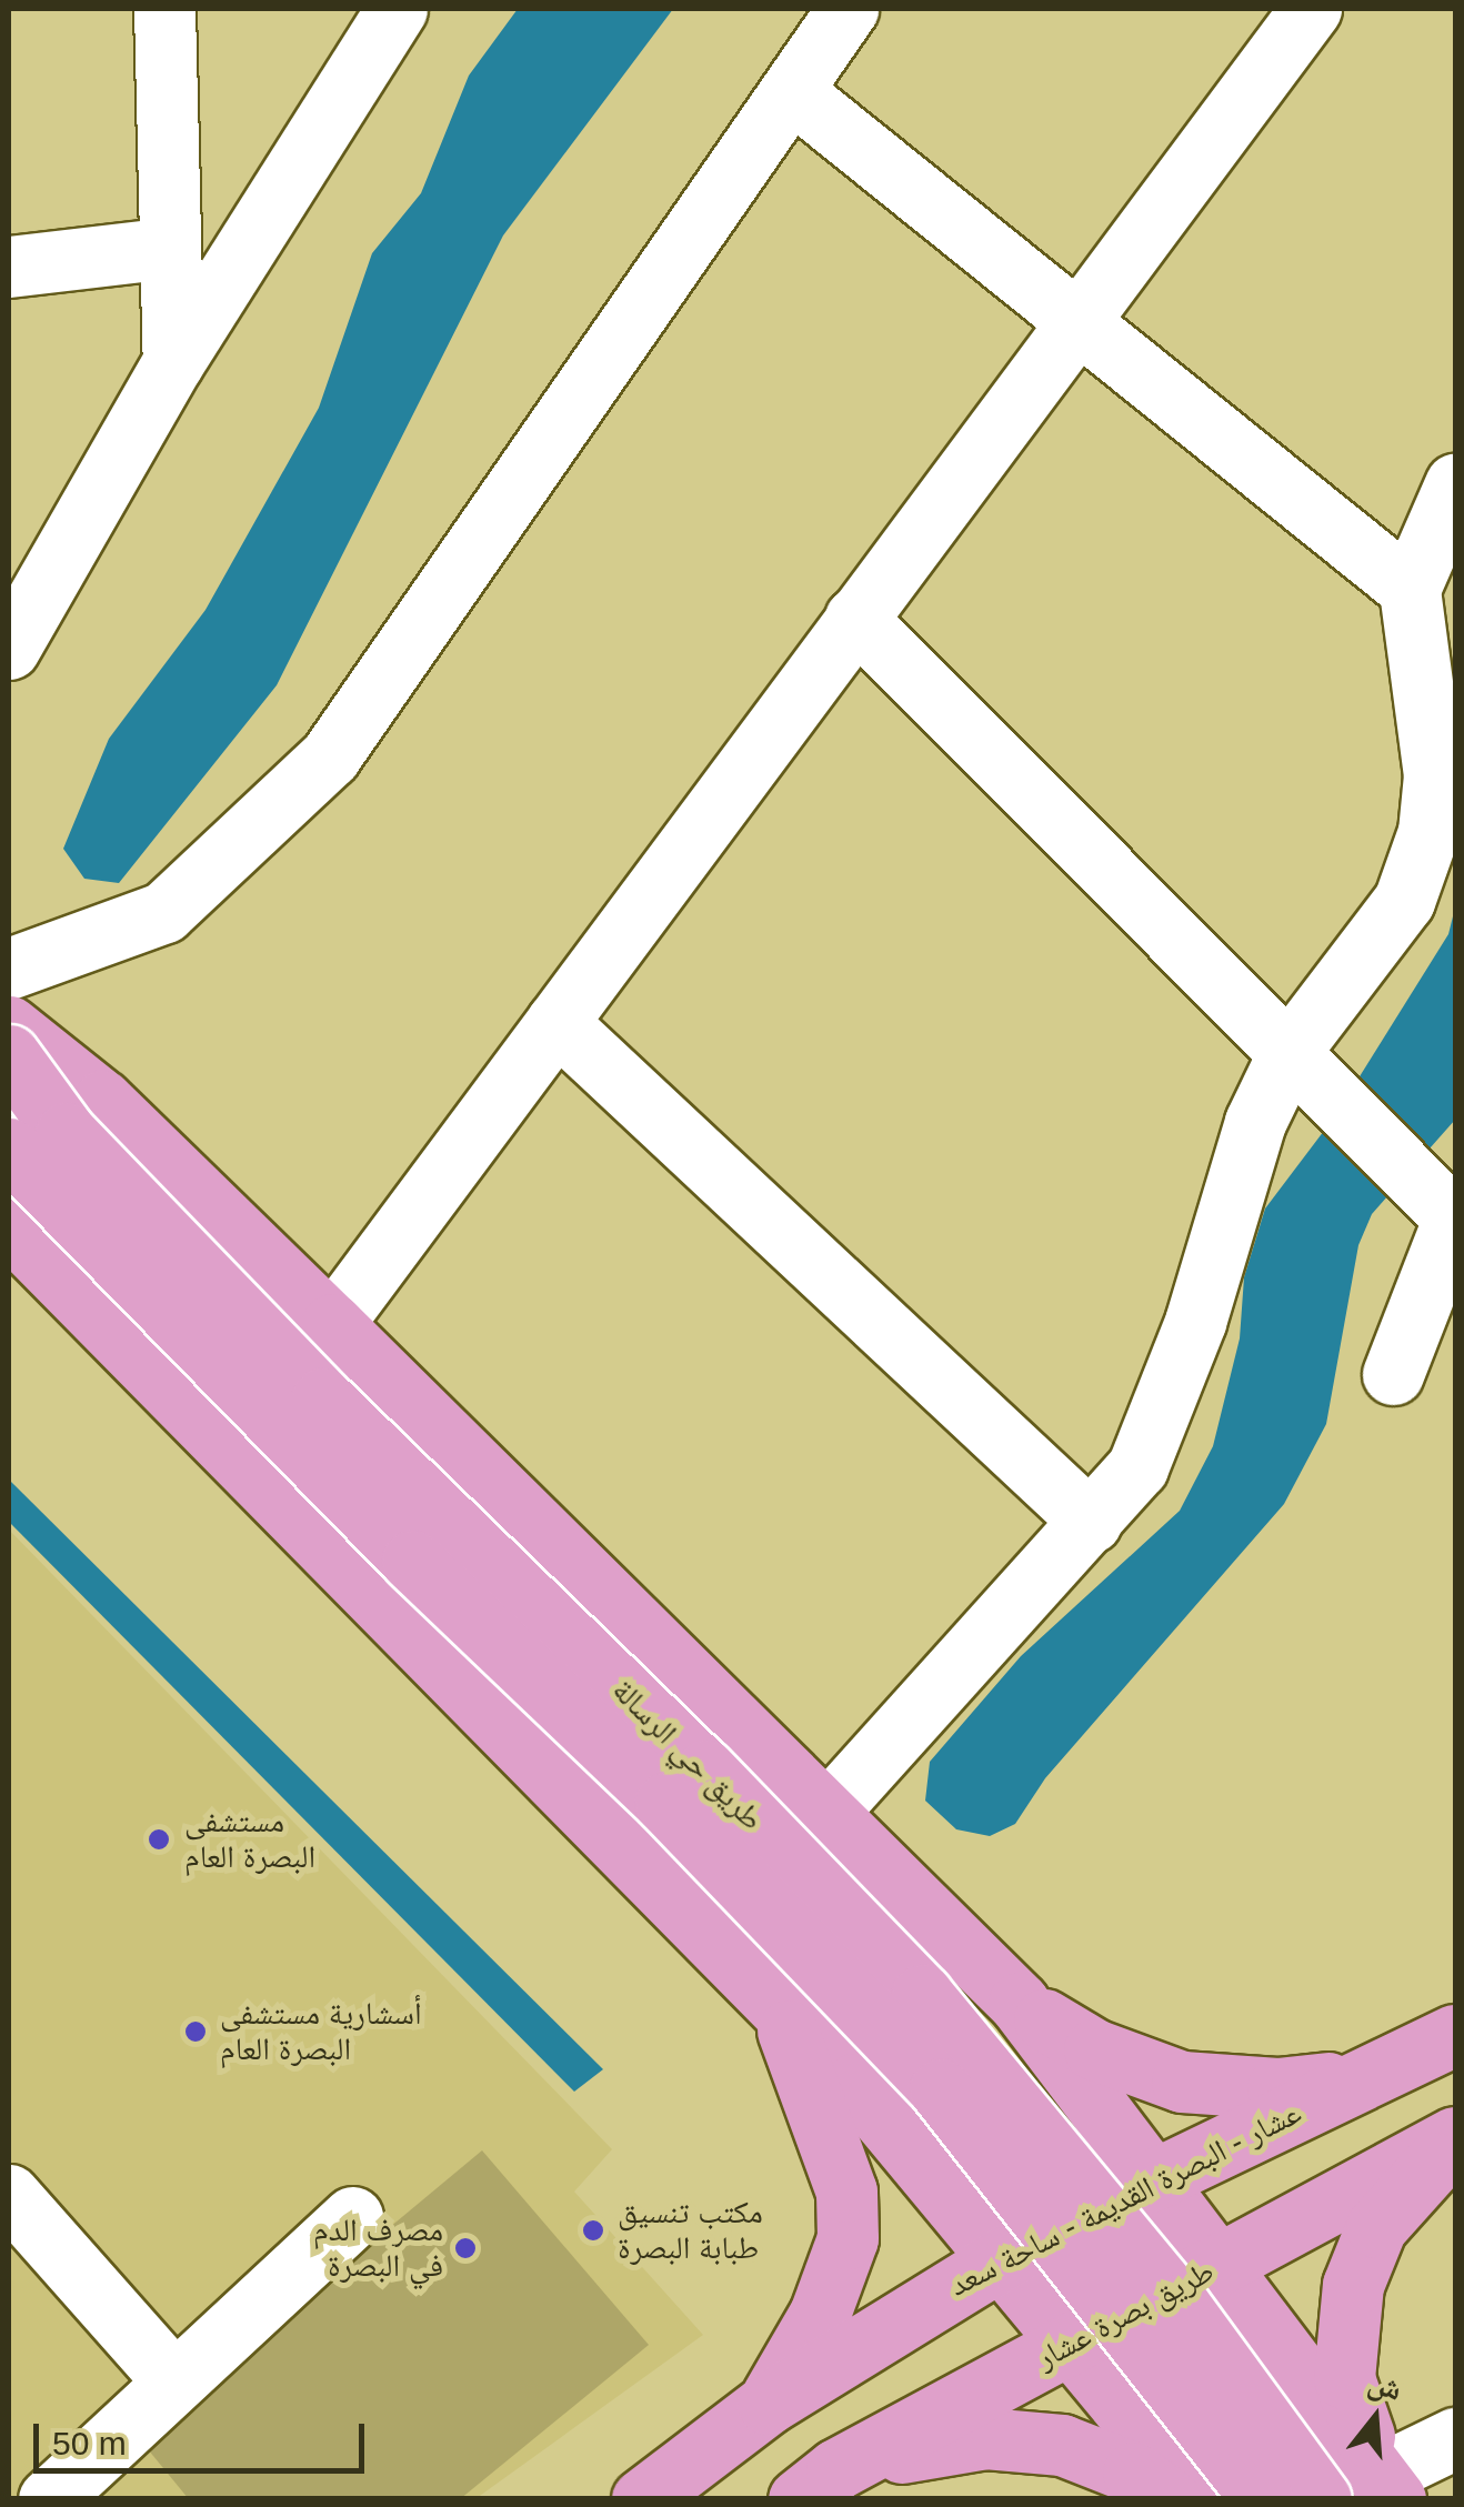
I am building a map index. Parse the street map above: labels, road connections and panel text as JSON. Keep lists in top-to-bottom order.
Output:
{
  "streets": {
    "main road": ["طريق حي الرسالة", "عشار - البصرة القديمة - ساحة سعد", "طريق بصرة عشار"]
  },
  "places": [
    "مستشفى البصرة العام",
    "أسشارية مستشفى البصرة العام",
    "مكتب تنسيق طبابة البصرة",
    "مصرف الدم في البصرة"
  ],
  "scale_bar": "50 m",
  "north": "top"
}
